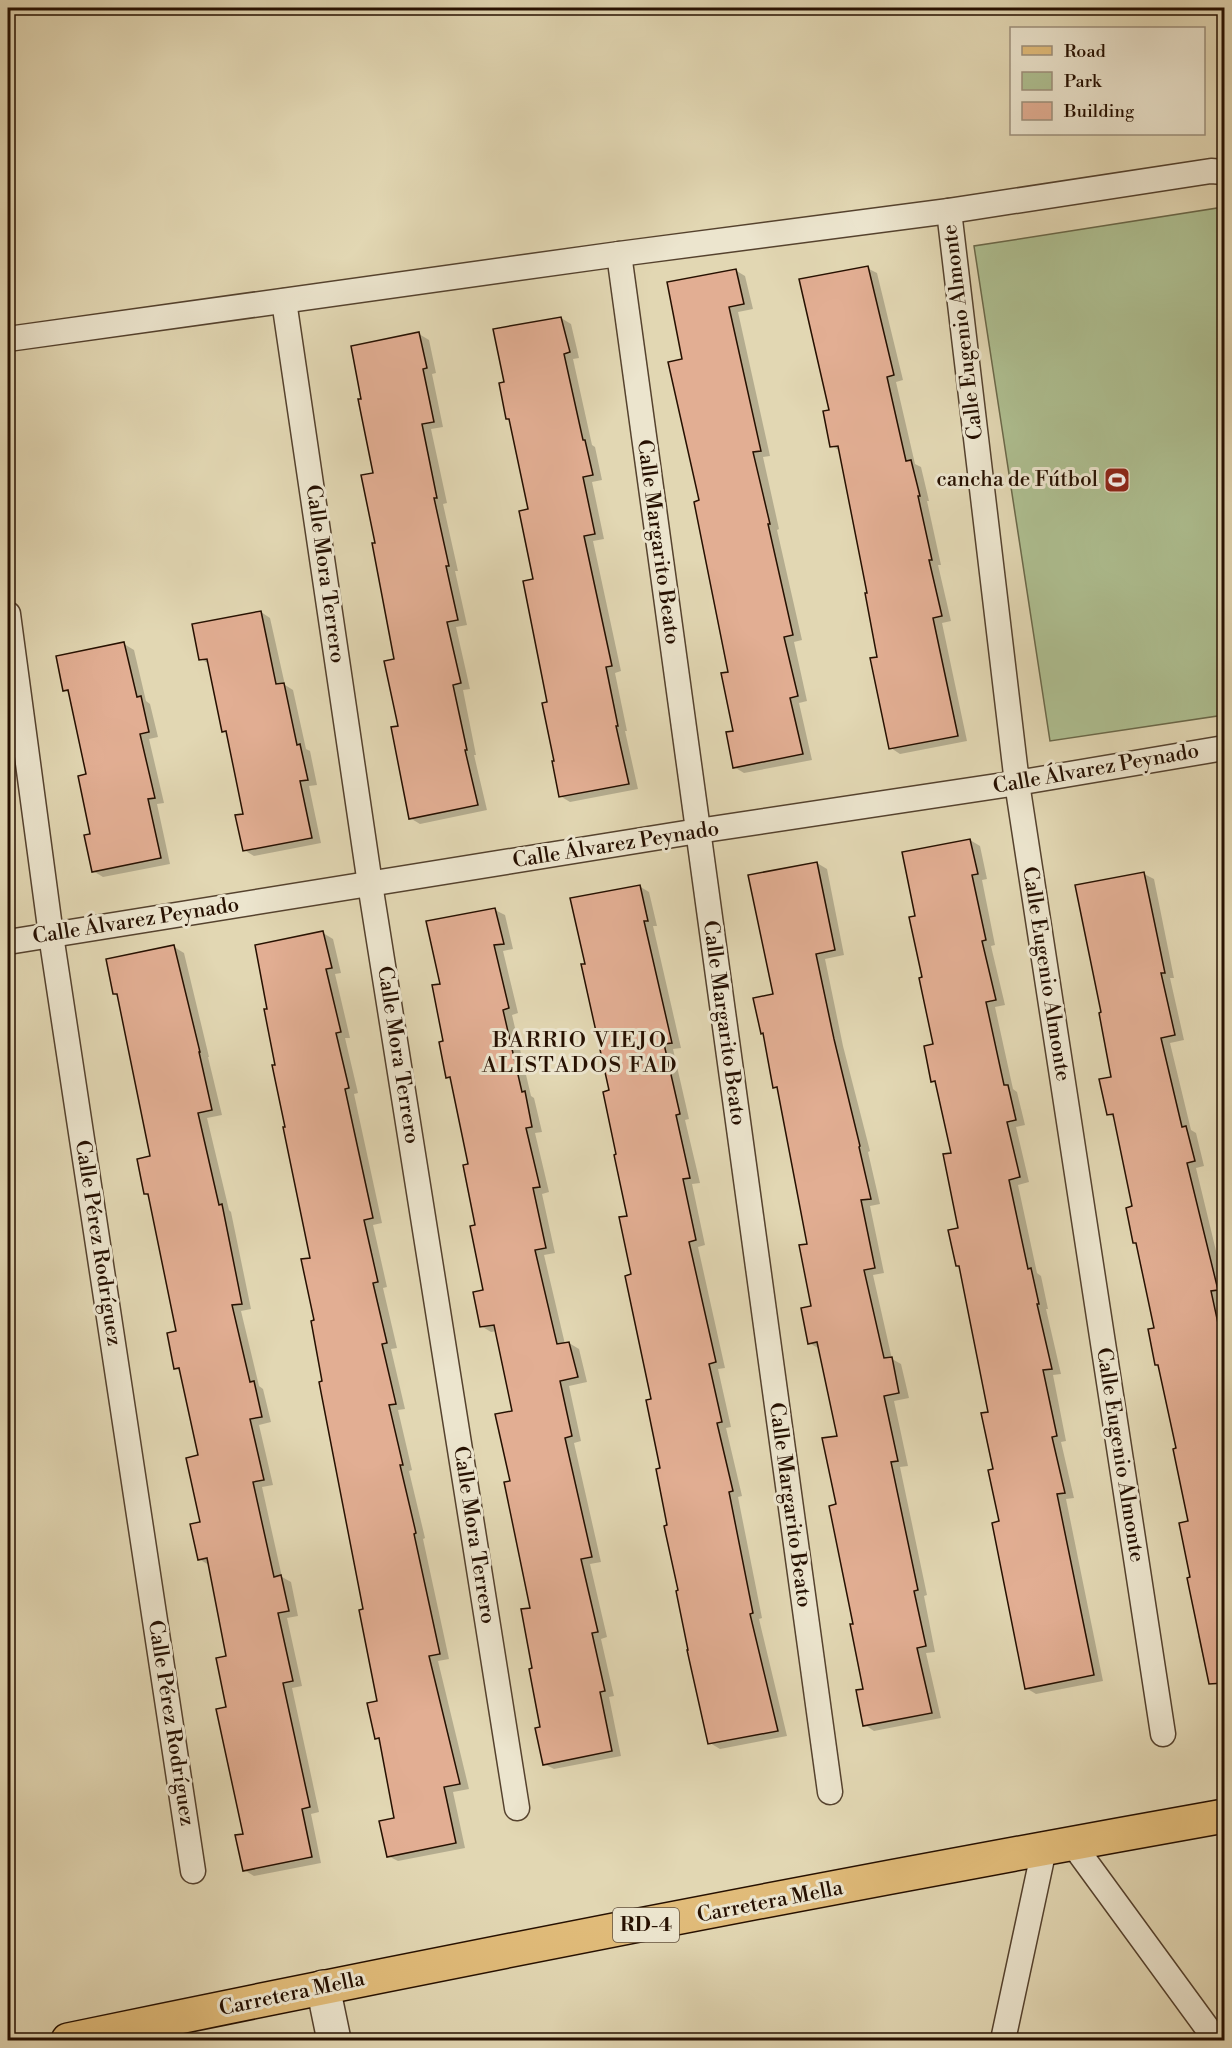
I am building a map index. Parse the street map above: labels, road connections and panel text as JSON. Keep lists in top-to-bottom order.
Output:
{
  "streets": {
    "main road": ["Carretera Mella", "RD-4"],
    "lane": [
      "Calle Eugenio Almonte",
      "Calle Margarito Beato",
      "Calle Mora Terrero",
      "Calle Álvarez Peynado",
      "Calle Pérez Rodríguez"
    ]
  },
  "crossings": [
    ["Calle Eugenio Almonte", "Calle Álvarez Peynado"],
    ["Calle Margarito Beato", "Calle Álvarez Peynado"],
    ["Calle Mora Terrero", "Calle Álvarez Peynado"],
    ["Calle Álvarez Peynado", "Calle Pérez Rodríguez"]
  ],
  "districts": ["BARRIO VIEJO ALISTADOS FAD"],
  "places": {
    "sports": ["cancha de Fútbol"]
  },
  "legend": ["Road", "Park", "Building"]
}
